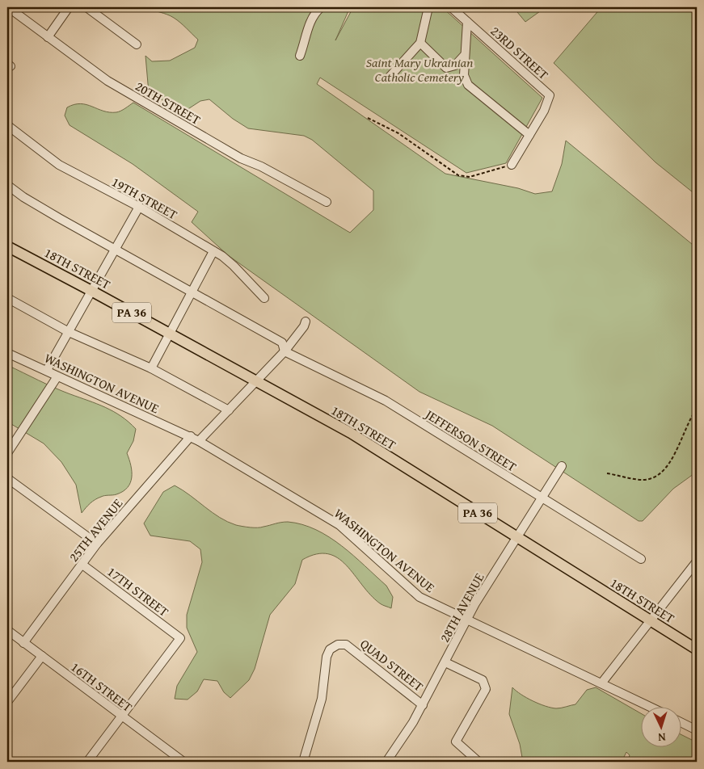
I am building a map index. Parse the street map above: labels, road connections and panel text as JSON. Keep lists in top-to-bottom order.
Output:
{
  "streets": {
    "main road": ["18TH STREET", "PA 36"],
    "street": [
      "23RD STREET",
      "20TH STREET",
      "19TH STREET",
      "WASHINGTON AVENUE",
      "JEFFERSON STREET",
      "25TH AVENUE",
      "17TH STREET",
      "28TH AVENUE",
      "QUAD STREET",
      "16TH STREET"
    ]
  },
  "crossings": [
    ["18TH STREET", "28TH AVENUE"],
    ["WASHINGTON AVENUE", "25TH AVENUE"],
    ["WASHINGTON AVENUE", "28TH AVENUE"],
    ["JEFFERSON STREET", "28TH AVENUE"],
    ["25TH AVENUE", "17TH STREET"],
    ["25TH AVENUE", "16TH STREET"],
    ["17TH STREET", "16TH STREET"],
    ["28TH AVENUE", "QUAD STREET"]
  ],
  "parks": ["Saint Mary Ukrainian Catholic Cemetery"],
  "north": "bottom"
}
